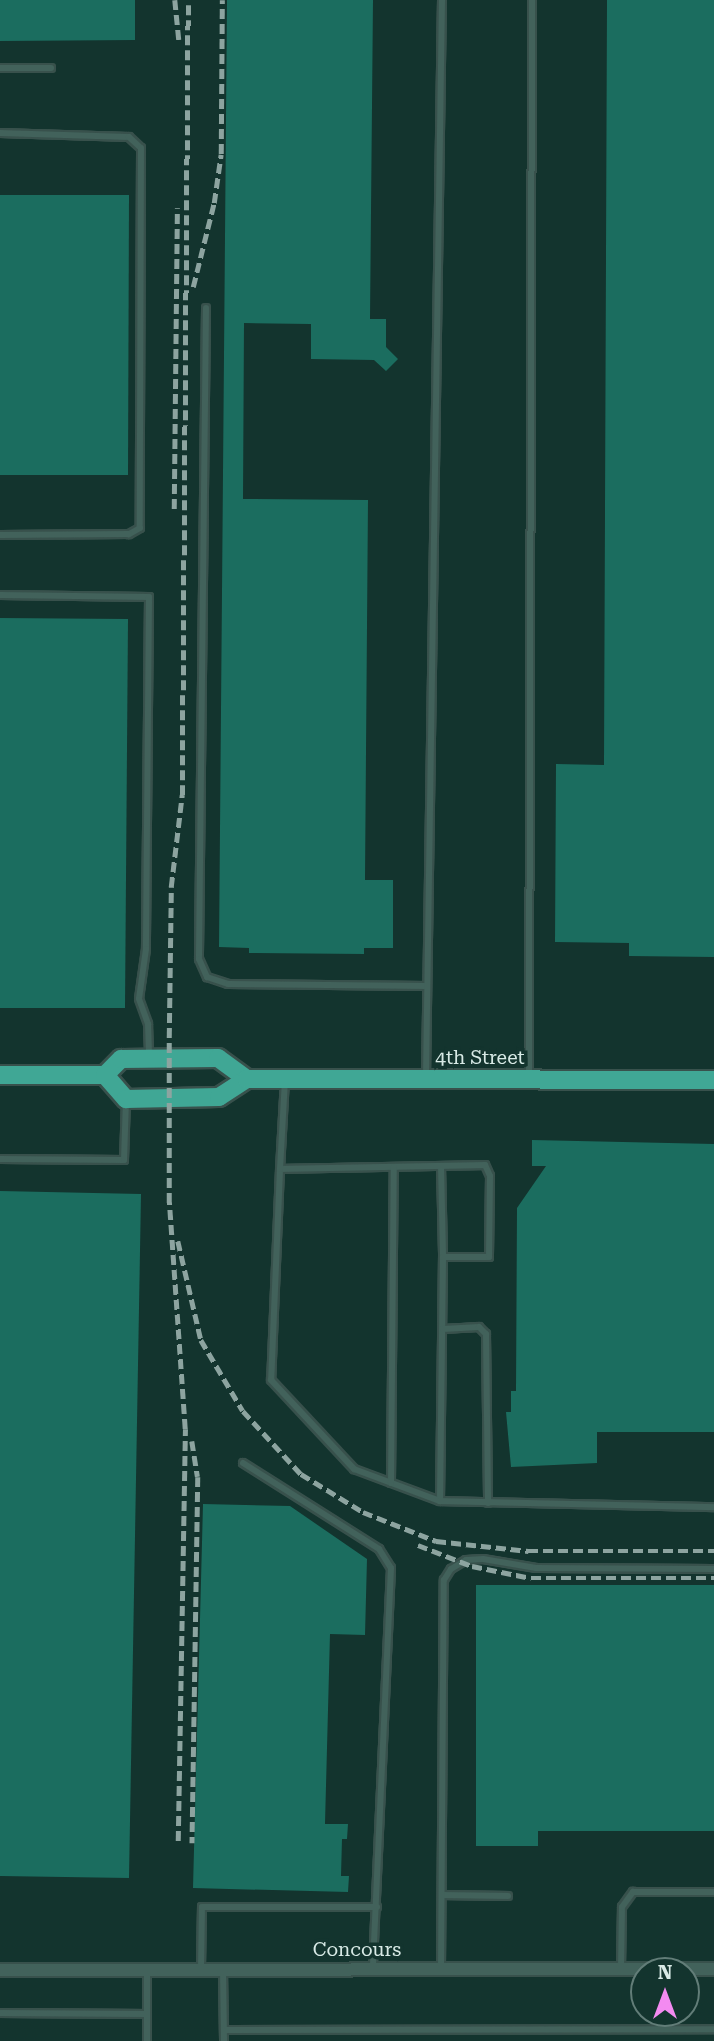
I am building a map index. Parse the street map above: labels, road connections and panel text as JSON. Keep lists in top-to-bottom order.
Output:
{
  "streets": {
    "main road": ["4th Street"],
    "street": ["Concours"]
  },
  "north": "top"
}
